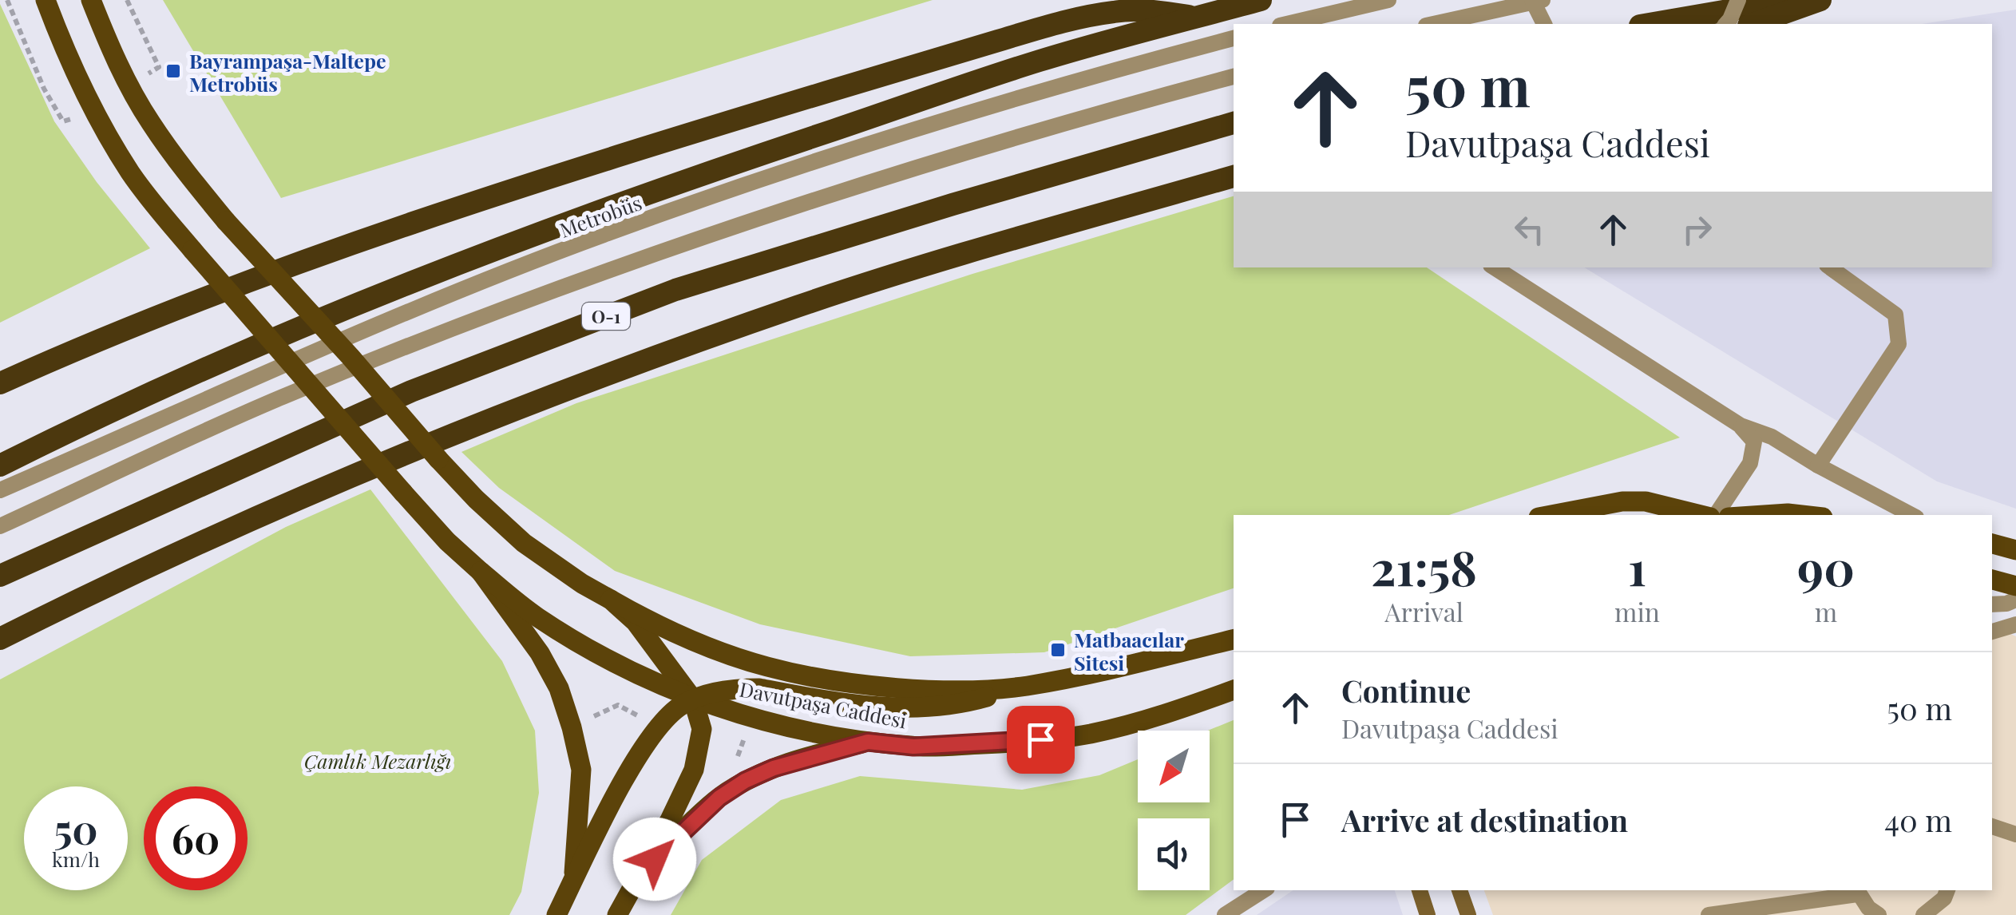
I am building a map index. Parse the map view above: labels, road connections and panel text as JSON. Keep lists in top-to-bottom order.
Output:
{
  "streets": {
    "highway": ["O-1"],
    "main road": ["Davutpaşa Caddesi"],
    "street": ["Metrobüs"]
  },
  "parks": ["Çamlık Mezarlığı"],
  "places": {
    "transit": ["Bayrampaşa-Maltepe Metrobüs", "Matbaacılar Sitesi"]
  },
  "north": "bottom left",
  "page": {
    "turn": ["50 m", "Davutpaşa Caddesi"],
    "eta": [
      "21:58",
      "Arrival",
      "1",
      "min",
      "90",
      "m"
    ],
    "list": [
      {
        "name": "Continue",
        "note": "Davutpaşa Caddesi",
        "value": "50 m"
      },
      {
        "name": "Arrive at destination",
        "value": "40 m"
      }
    ],
    "speed": "50 km/h",
    "limit": "60"
  }
}
